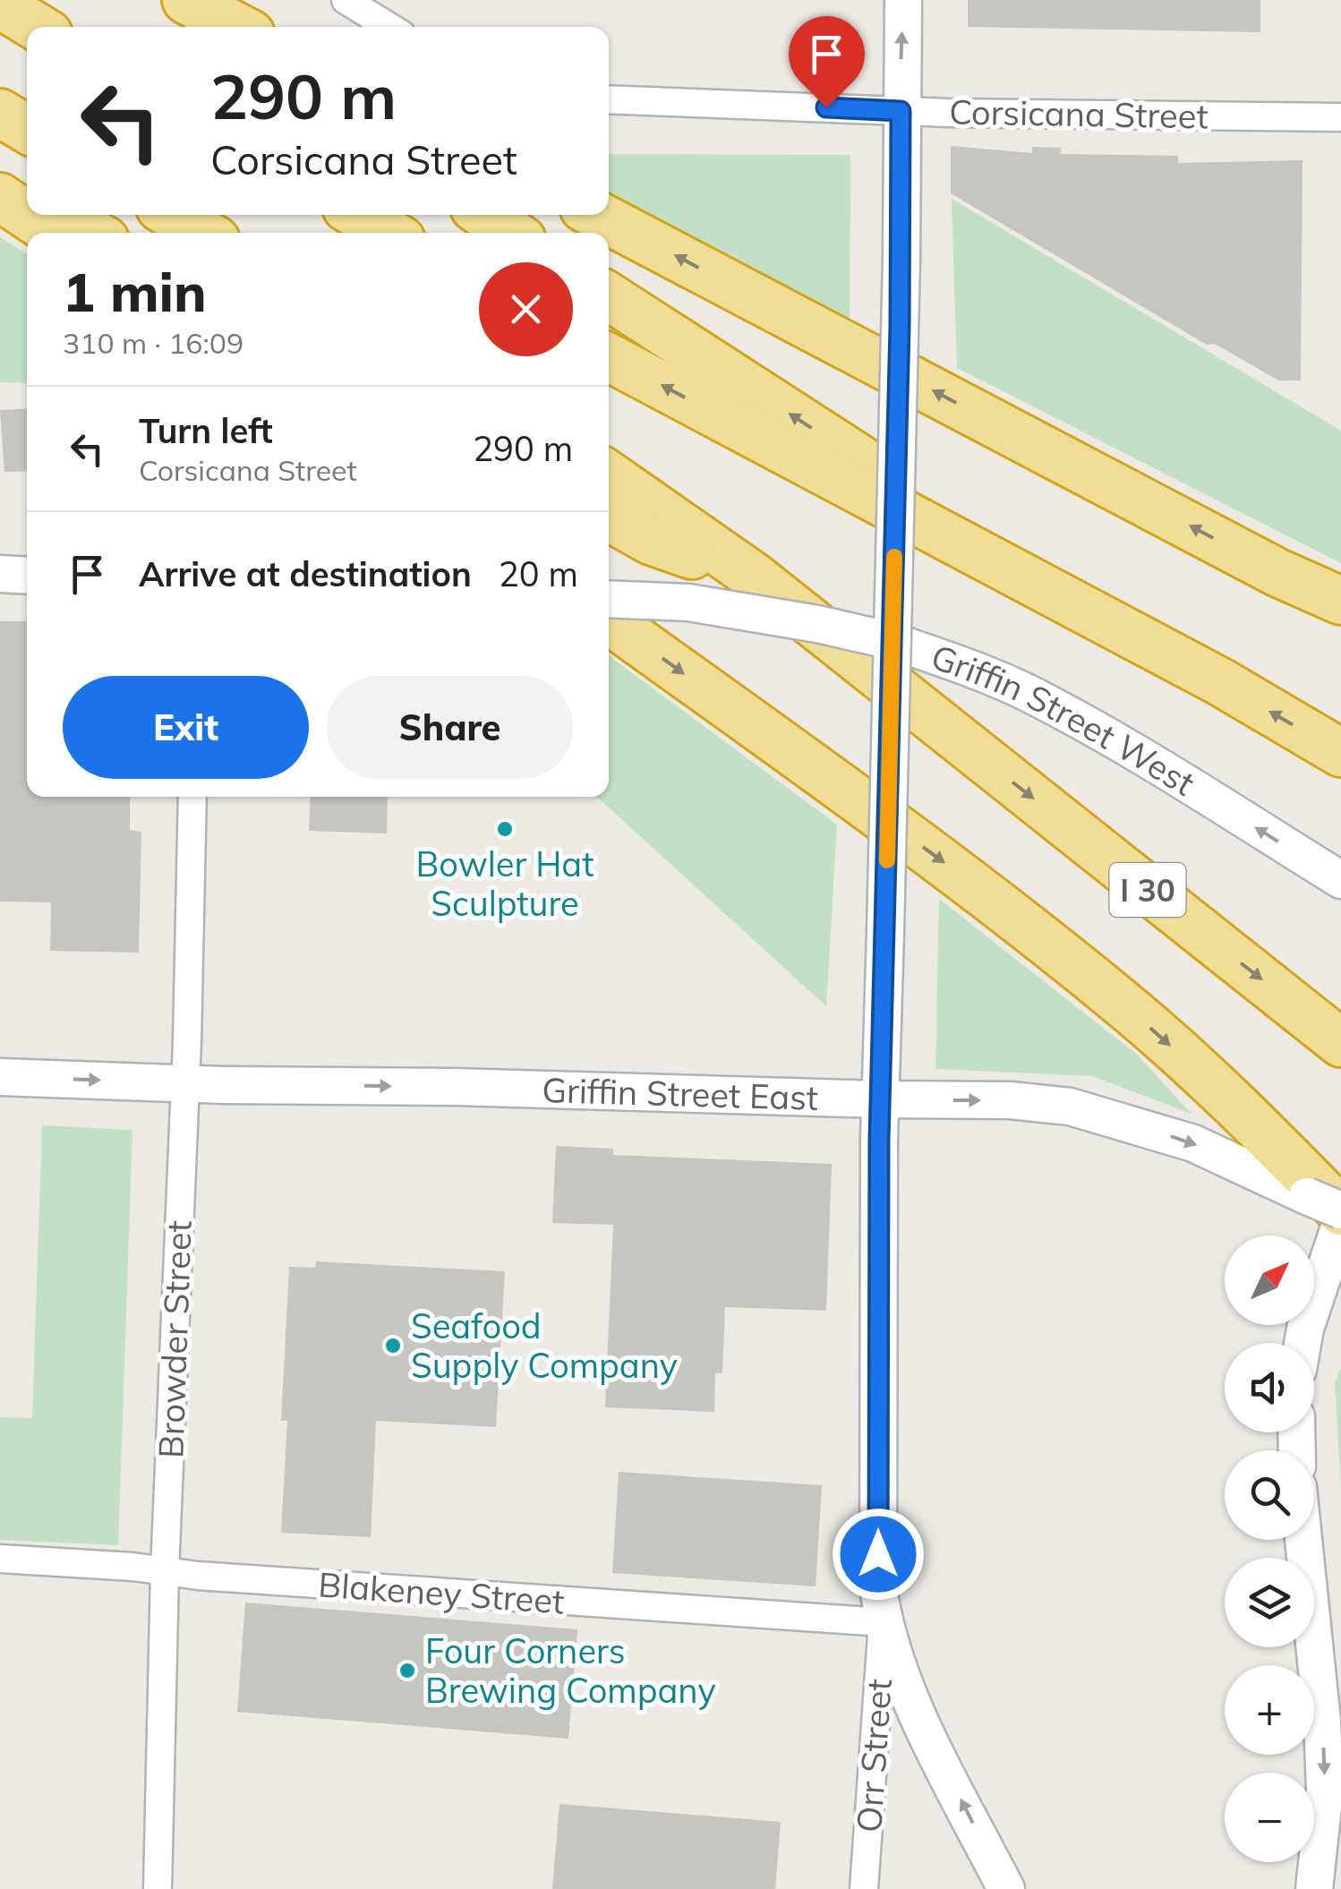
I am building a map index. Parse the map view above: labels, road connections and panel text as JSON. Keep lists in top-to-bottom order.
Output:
{
  "streets": {
    "highway": ["I 30"],
    "main road": ["Griffin Street West", "Griffin Street East"],
    "street": [
      "Corsicana Street",
      "Browder Street",
      "Blakeney Street",
      "Orr Street"
    ]
  },
  "crossings": [
    ["Griffin Street East", "Browder Street"],
    ["Browder Street", "Blakeney Street"],
    ["Blakeney Street", "Orr Street"]
  ],
  "one_way": ["Griffin Street West", "Griffin Street East"],
  "places": ["Bowler Hat Sculpture", "Seafood Supply Company", "Four Corners Brewing Company"],
  "north": "top right",
  "page": {
    "turn": ["290 m", "Corsicana Street"],
    "heading": ["1 min", "310 m · 16:09"],
    "list": [
      {
        "name": "Turn left",
        "note": "Corsicana Street",
        "value": "290 m"
      },
      {
        "name": "Arrive at destination",
        "value": "20 m"
      }
    ],
    "buttons": ["Exit", "Share"],
    "map_buttons": ["+", "−"]
  }
}
